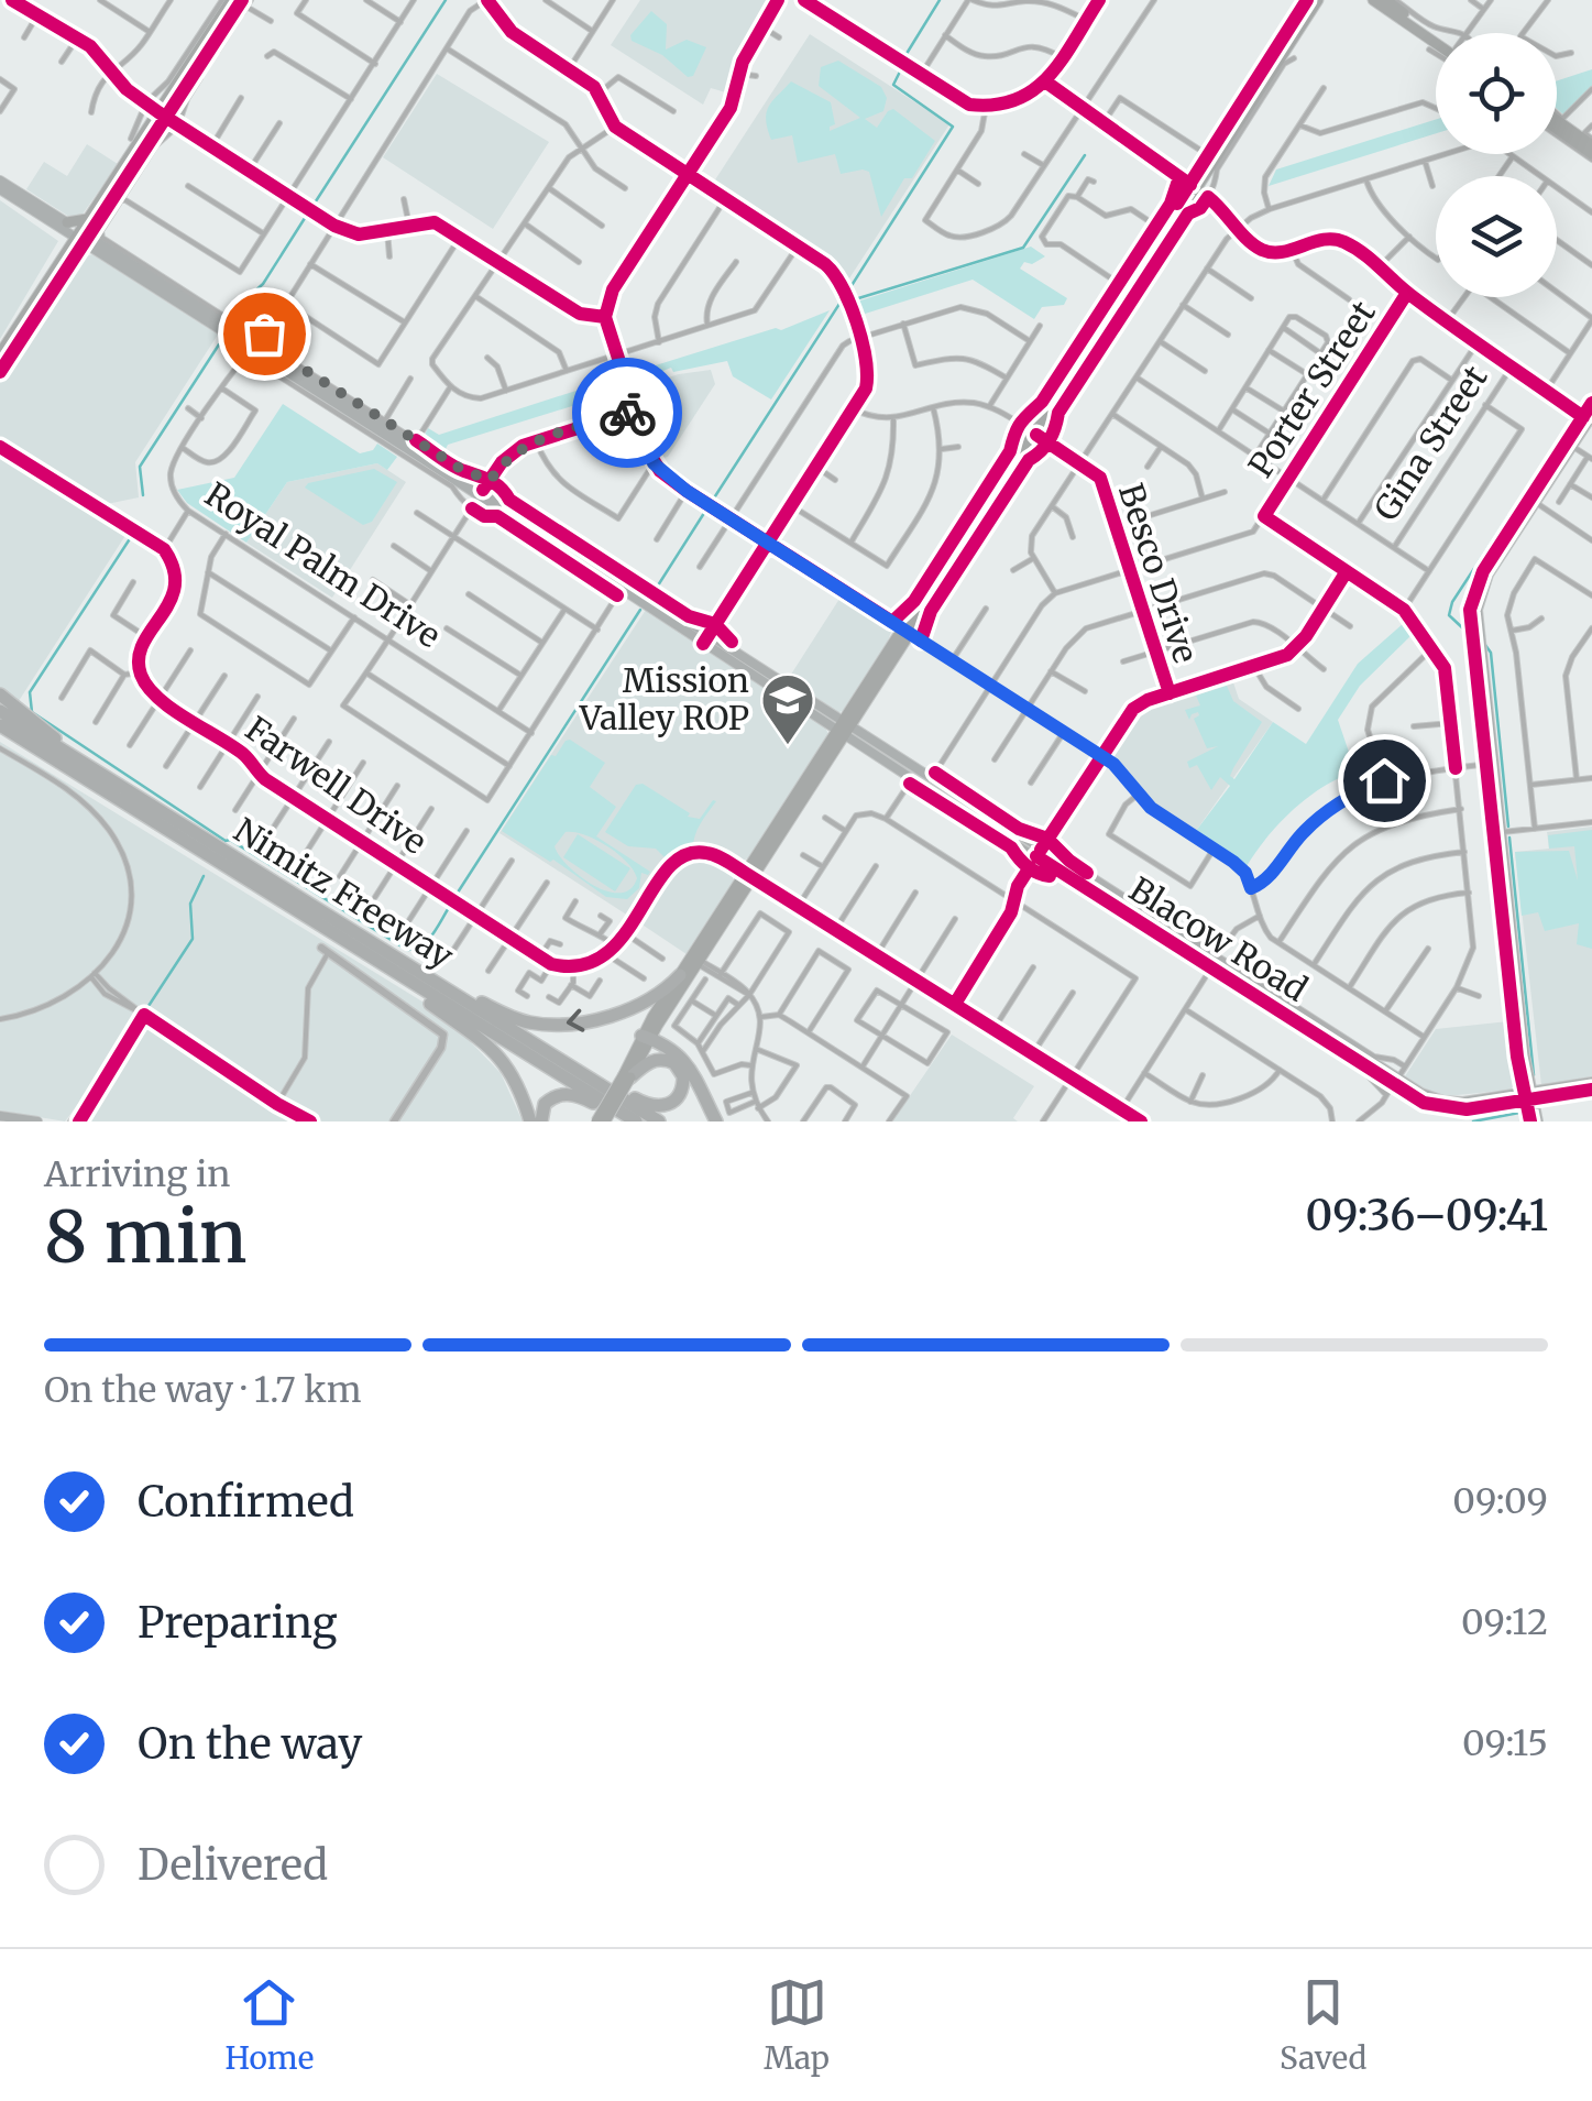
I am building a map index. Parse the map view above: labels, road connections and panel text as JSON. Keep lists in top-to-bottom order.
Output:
{
  "streets": {
    "highway": ["Nimitz Freeway"],
    "main road": ["Blacow Road"],
    "street": [
      "Porter Street",
      "Gina Street",
      "Royal Palm Drive",
      "Besco Drive",
      "Farwell Drive"
    ]
  },
  "crossings": [
    ["Porter Street", "Besco Drive"],
    ["Royal Palm Drive", "Blacow Road"]
  ],
  "places": {
    "school or university": ["Mission Valley ROP"]
  },
  "page": {
    "heading": ["8 min", "Arriving in", "09:36–09:41"],
    "bar": "On the way · 1.7 km",
    "list": [
      ["Confirmed", "09:09"],
      ["Preparing", "09:12"],
      ["On the way", "09:15"],
      "Delivered"
    ],
    "tabs": ["Home", "Map", "Saved"]
  }
}
